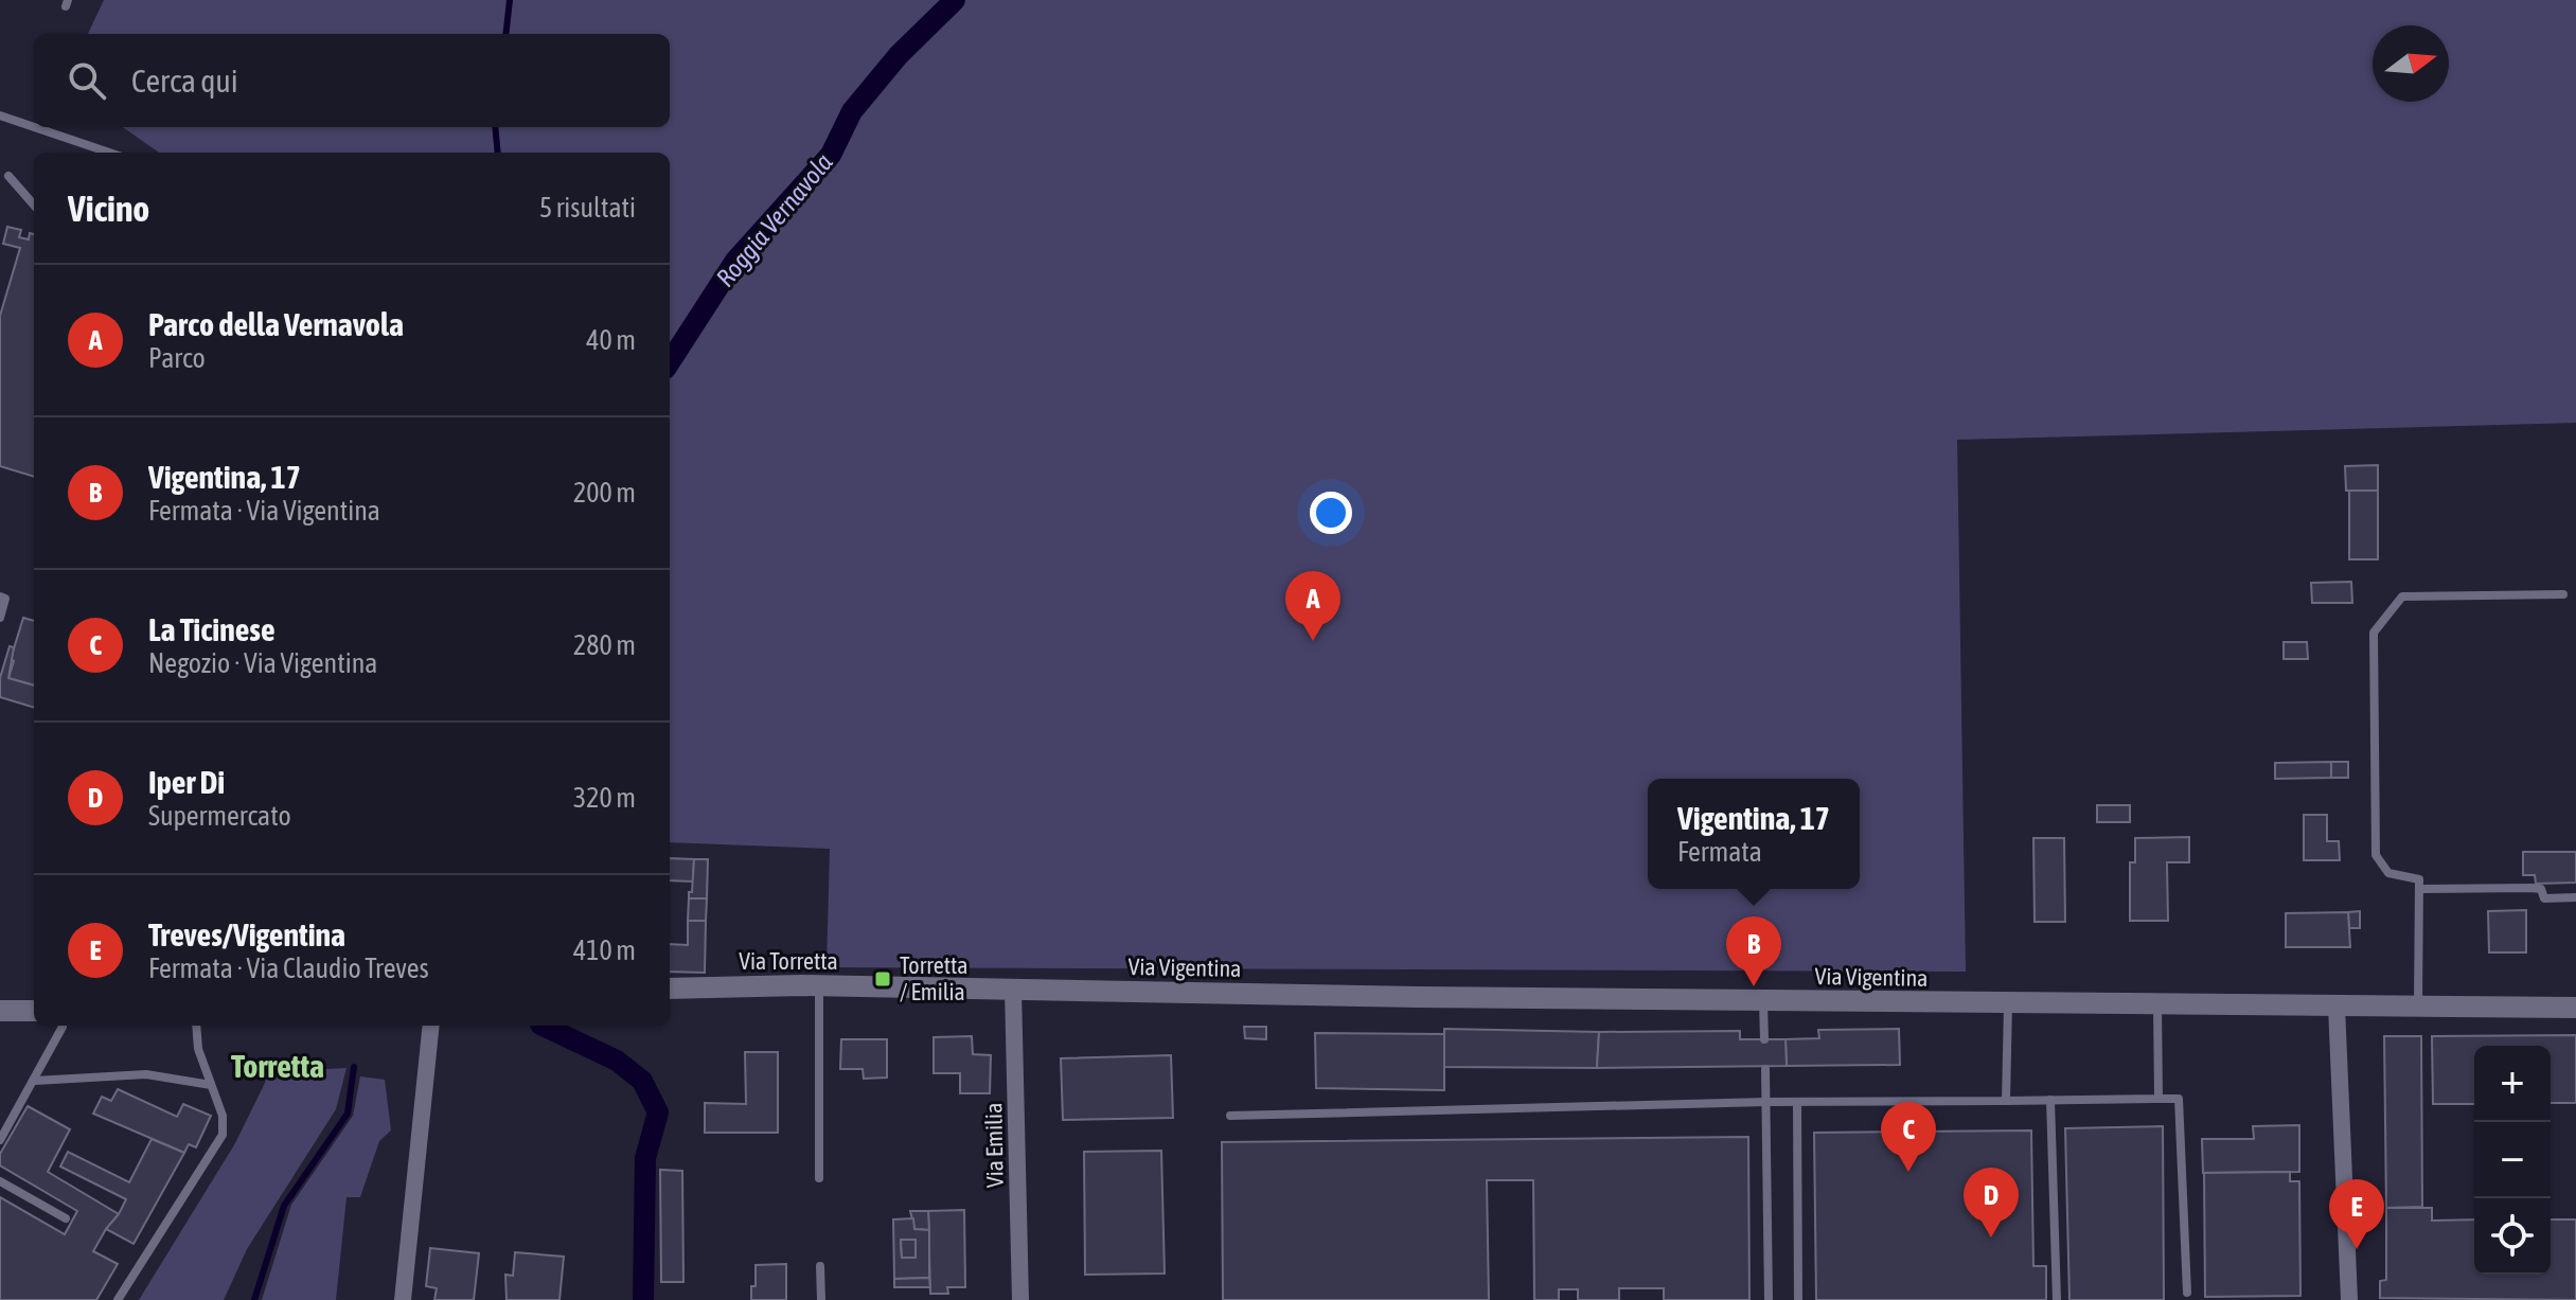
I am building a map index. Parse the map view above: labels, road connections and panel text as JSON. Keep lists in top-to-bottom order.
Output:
{
  "streets": {
    "street": ["Via Torretta", "Via Vigentina", "Via Emilia"]
  },
  "crossings": [
    ["Via Torretta", "Via Vigentina"],
    ["Via Torretta", "Via Emilia"],
    ["Via Vigentina", "Via Emilia"]
  ],
  "districts": ["Torretta"],
  "water": ["Roggia Vernavola"],
  "places": {
    "transit": ["Torretta / Emilia"]
  },
  "north": "right",
  "page": {
    "search": "Cerca qui",
    "heading": ["Vicino", "5 risultati"],
    "list": [
      {
        "mark": "A",
        "name": "Parco della Vernavola",
        "note": "Parco",
        "value": "40 m"
      },
      {
        "mark": "B",
        "name": "Vigentina, 17",
        "note": "Fermata · Via Vigentina",
        "value": "200 m"
      },
      {
        "mark": "C",
        "name": "La Ticinese",
        "note": "Negozio · Via Vigentina",
        "value": "280 m"
      },
      {
        "mark": "D",
        "name": "Iper Di",
        "note": "Supermercato",
        "value": "320 m"
      },
      {
        "mark": "E",
        "name": "Treves/Vigentina",
        "note": "Fermata · Via Claudio Treves",
        "value": "410 m"
      }
    ],
    "pins": [
      "A",
      "B",
      "C",
      "D",
      "E"
    ],
    "popup": ["Vigentina, 17", "Fermata"],
    "map_buttons": ["+", "−"]
  }
}
